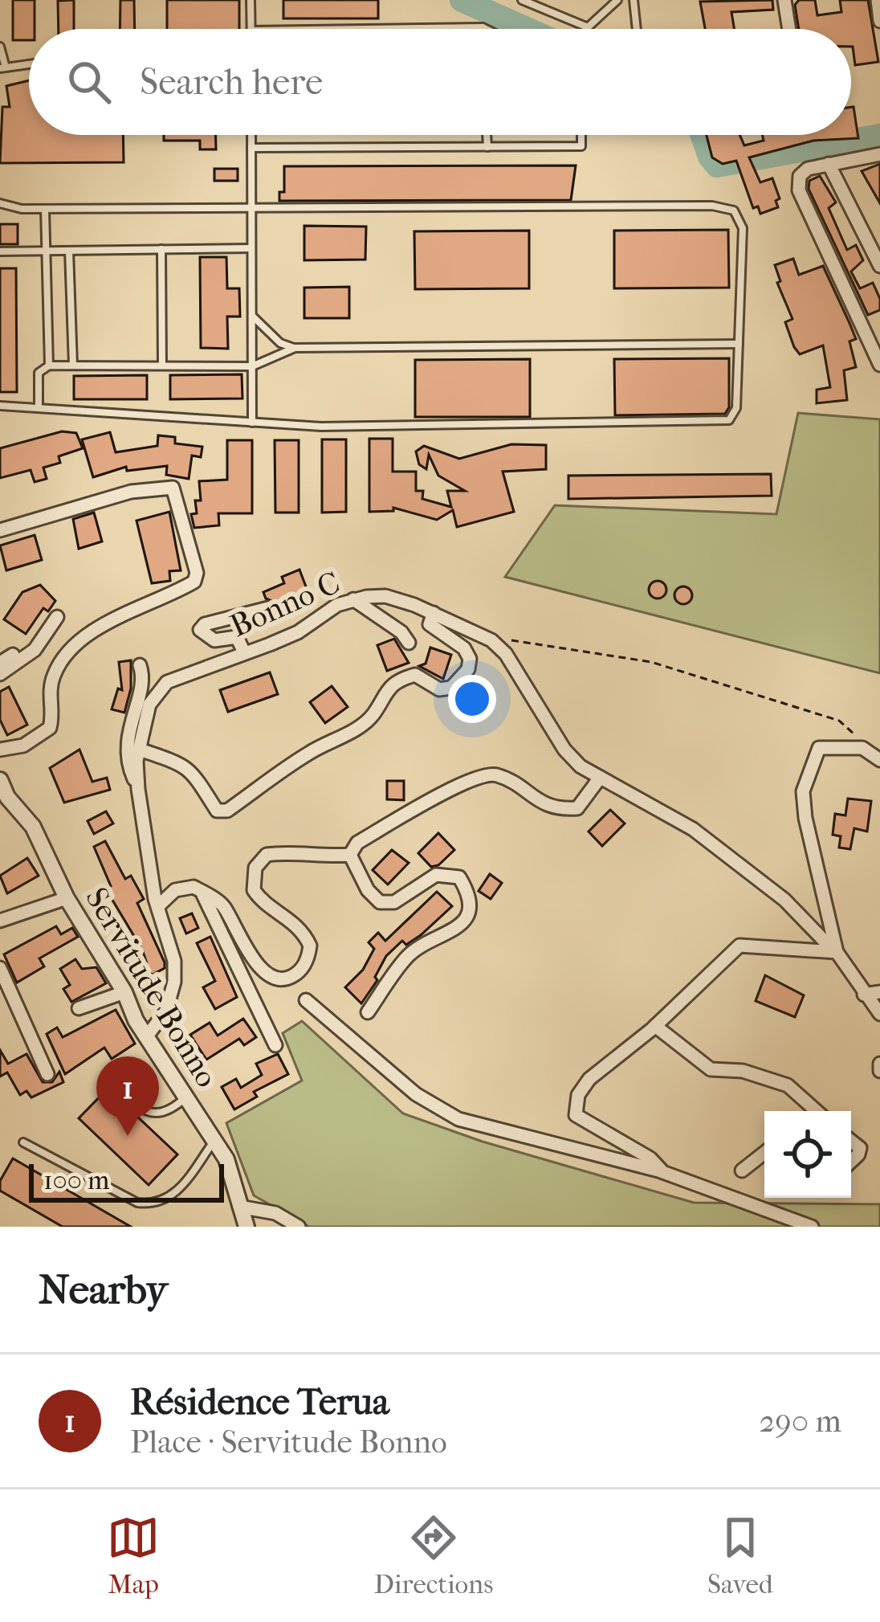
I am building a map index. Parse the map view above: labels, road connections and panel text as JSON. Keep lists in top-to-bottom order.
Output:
{
  "streets": {
    "street": ["Bonno C", "Servitude Bonno"]
  },
  "crossings": [
    ["Bonno C", "Servitude Bonno"]
  ],
  "scale_bar": "100 m",
  "page": {
    "search": "Search here",
    "pins": "1",
    "scale": "100 m",
    "heading": "Nearby",
    "list": [
      {
        "mark": "1",
        "name": "Résidence Terua",
        "note": "Place · Servitude Bonno",
        "value": "290 m"
      }
    ],
    "nav": ["Map", "Directions", "Saved"]
  }
}
